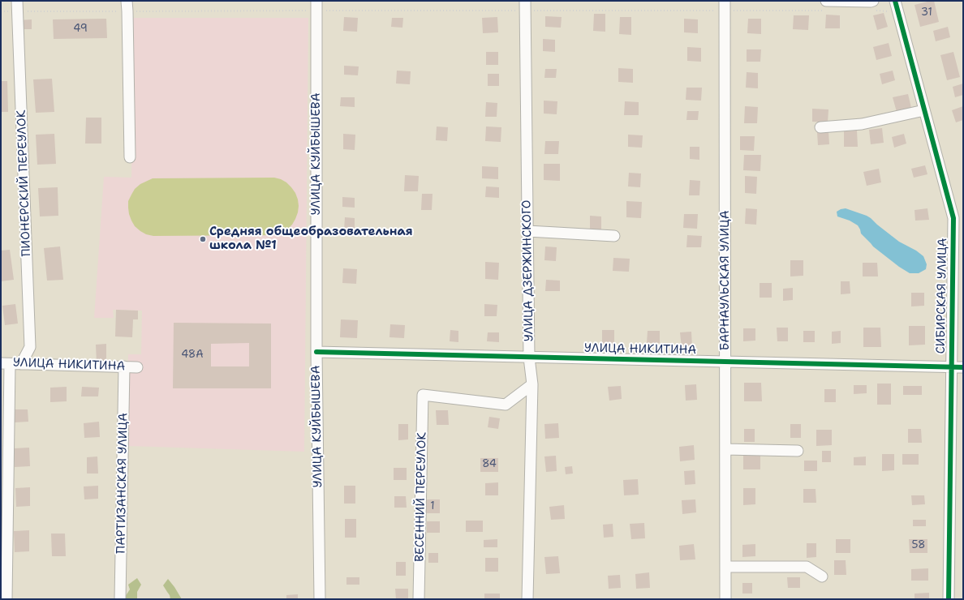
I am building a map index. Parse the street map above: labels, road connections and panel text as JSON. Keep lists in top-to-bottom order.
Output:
{
  "streets": {
    "street": [
      "УЛИЦА КУЙБЫШЕВА",
      "ПИОНЕРСКИЙ ПЕРЕУЛОК",
      "УЛИЦА ДЗЕРЖИНСКОГО",
      "БАРНАУЛЬСКАЯ УЛИЦА",
      "СИБИРСКАЯ УЛИЦА",
      "УЛИЦА НИКИТИНА",
      "ПАРТИЗАНСКАЯ УЛИЦА",
      "ВЕСЕННИЙ ПЕРЕУЛОК"
    ]
  },
  "crossings": [
    ["УЛИЦА КУЙБЫШЕВА", "УЛИЦА НИКИТИНА"],
    ["ПИОНЕРСКИЙ ПЕРЕУЛОК", "УЛИЦА НИКИТИНА"],
    ["УЛИЦА ДЗЕРЖИНСКОГО", "УЛИЦА НИКИТИНА"],
    ["УЛИЦА ДЗЕРЖИНСКОГО", "ВЕСЕННИЙ ПЕРЕУЛОК"],
    ["БАРНАУЛЬСКАЯ УЛИЦА", "УЛИЦА НИКИТИНА"],
    ["СИБИРСКАЯ УЛИЦА", "УЛИЦА НИКИТИНА"],
    ["УЛИЦА НИКИТИНА", "ПАРТИЗАНСКАЯ УЛИЦА"]
  ],
  "places": ["Средняя общеобразовательная школа №1"],
  "house_numbers": [
    "31",
    "49",
    "48А",
    "84",
    "1",
    "58"
  ]
}
